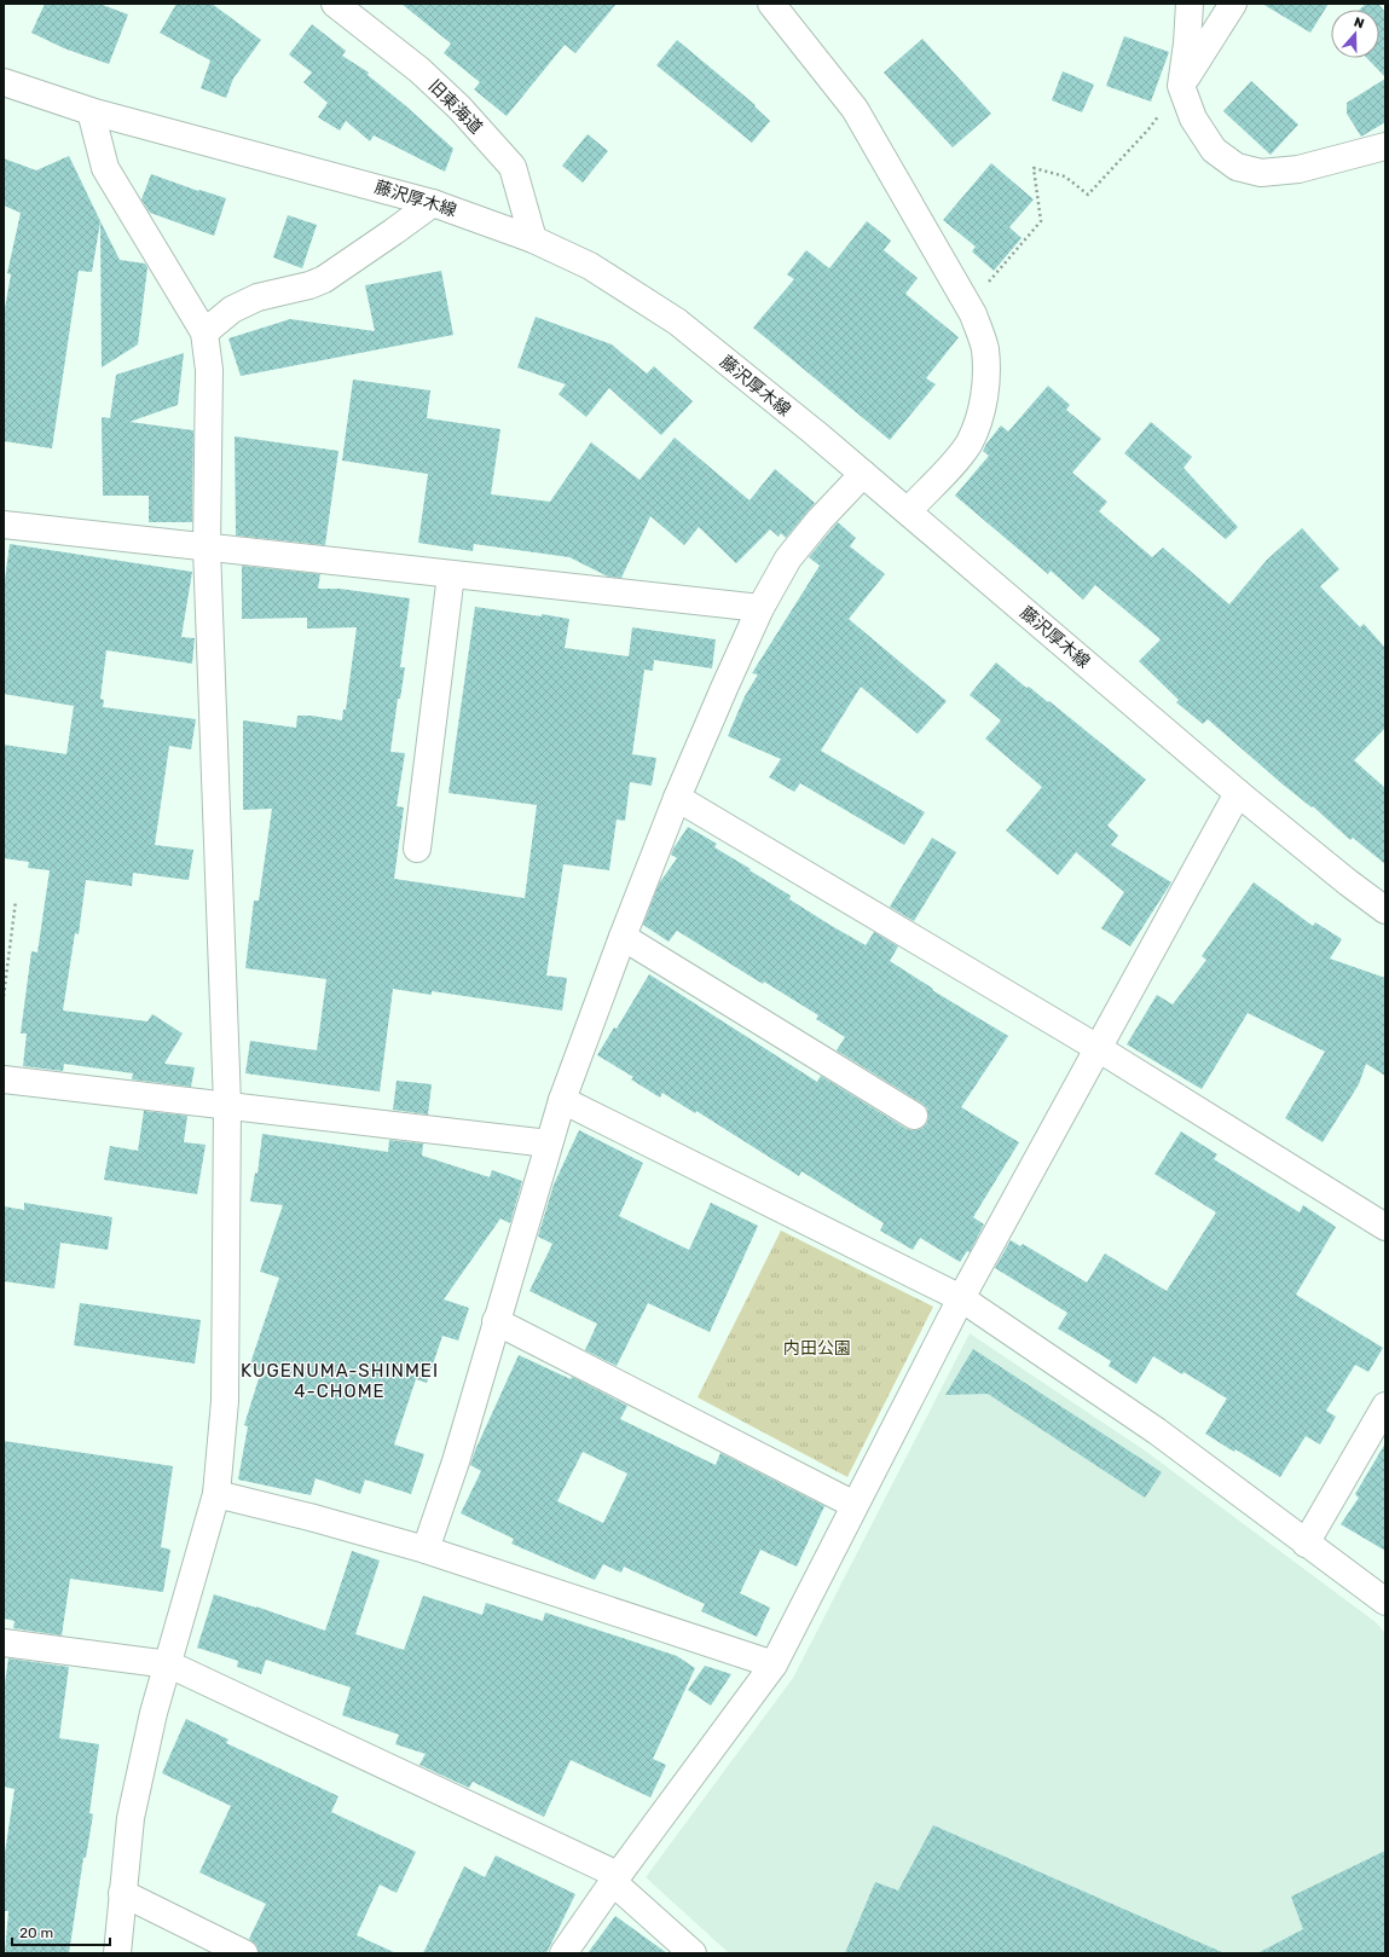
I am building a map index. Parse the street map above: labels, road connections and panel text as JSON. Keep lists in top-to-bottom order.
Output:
{
  "streets": {
    "street": ["旧東海道", "藤沢厚木線"]
  },
  "crossings": [
    ["旧東海道", "藤沢厚木線"]
  ],
  "districts": ["KUGENUMA-SHINMEI 4-CHOME"],
  "parks": ["内田公園"],
  "scale_bar": "20 m",
  "north": "top"
}
